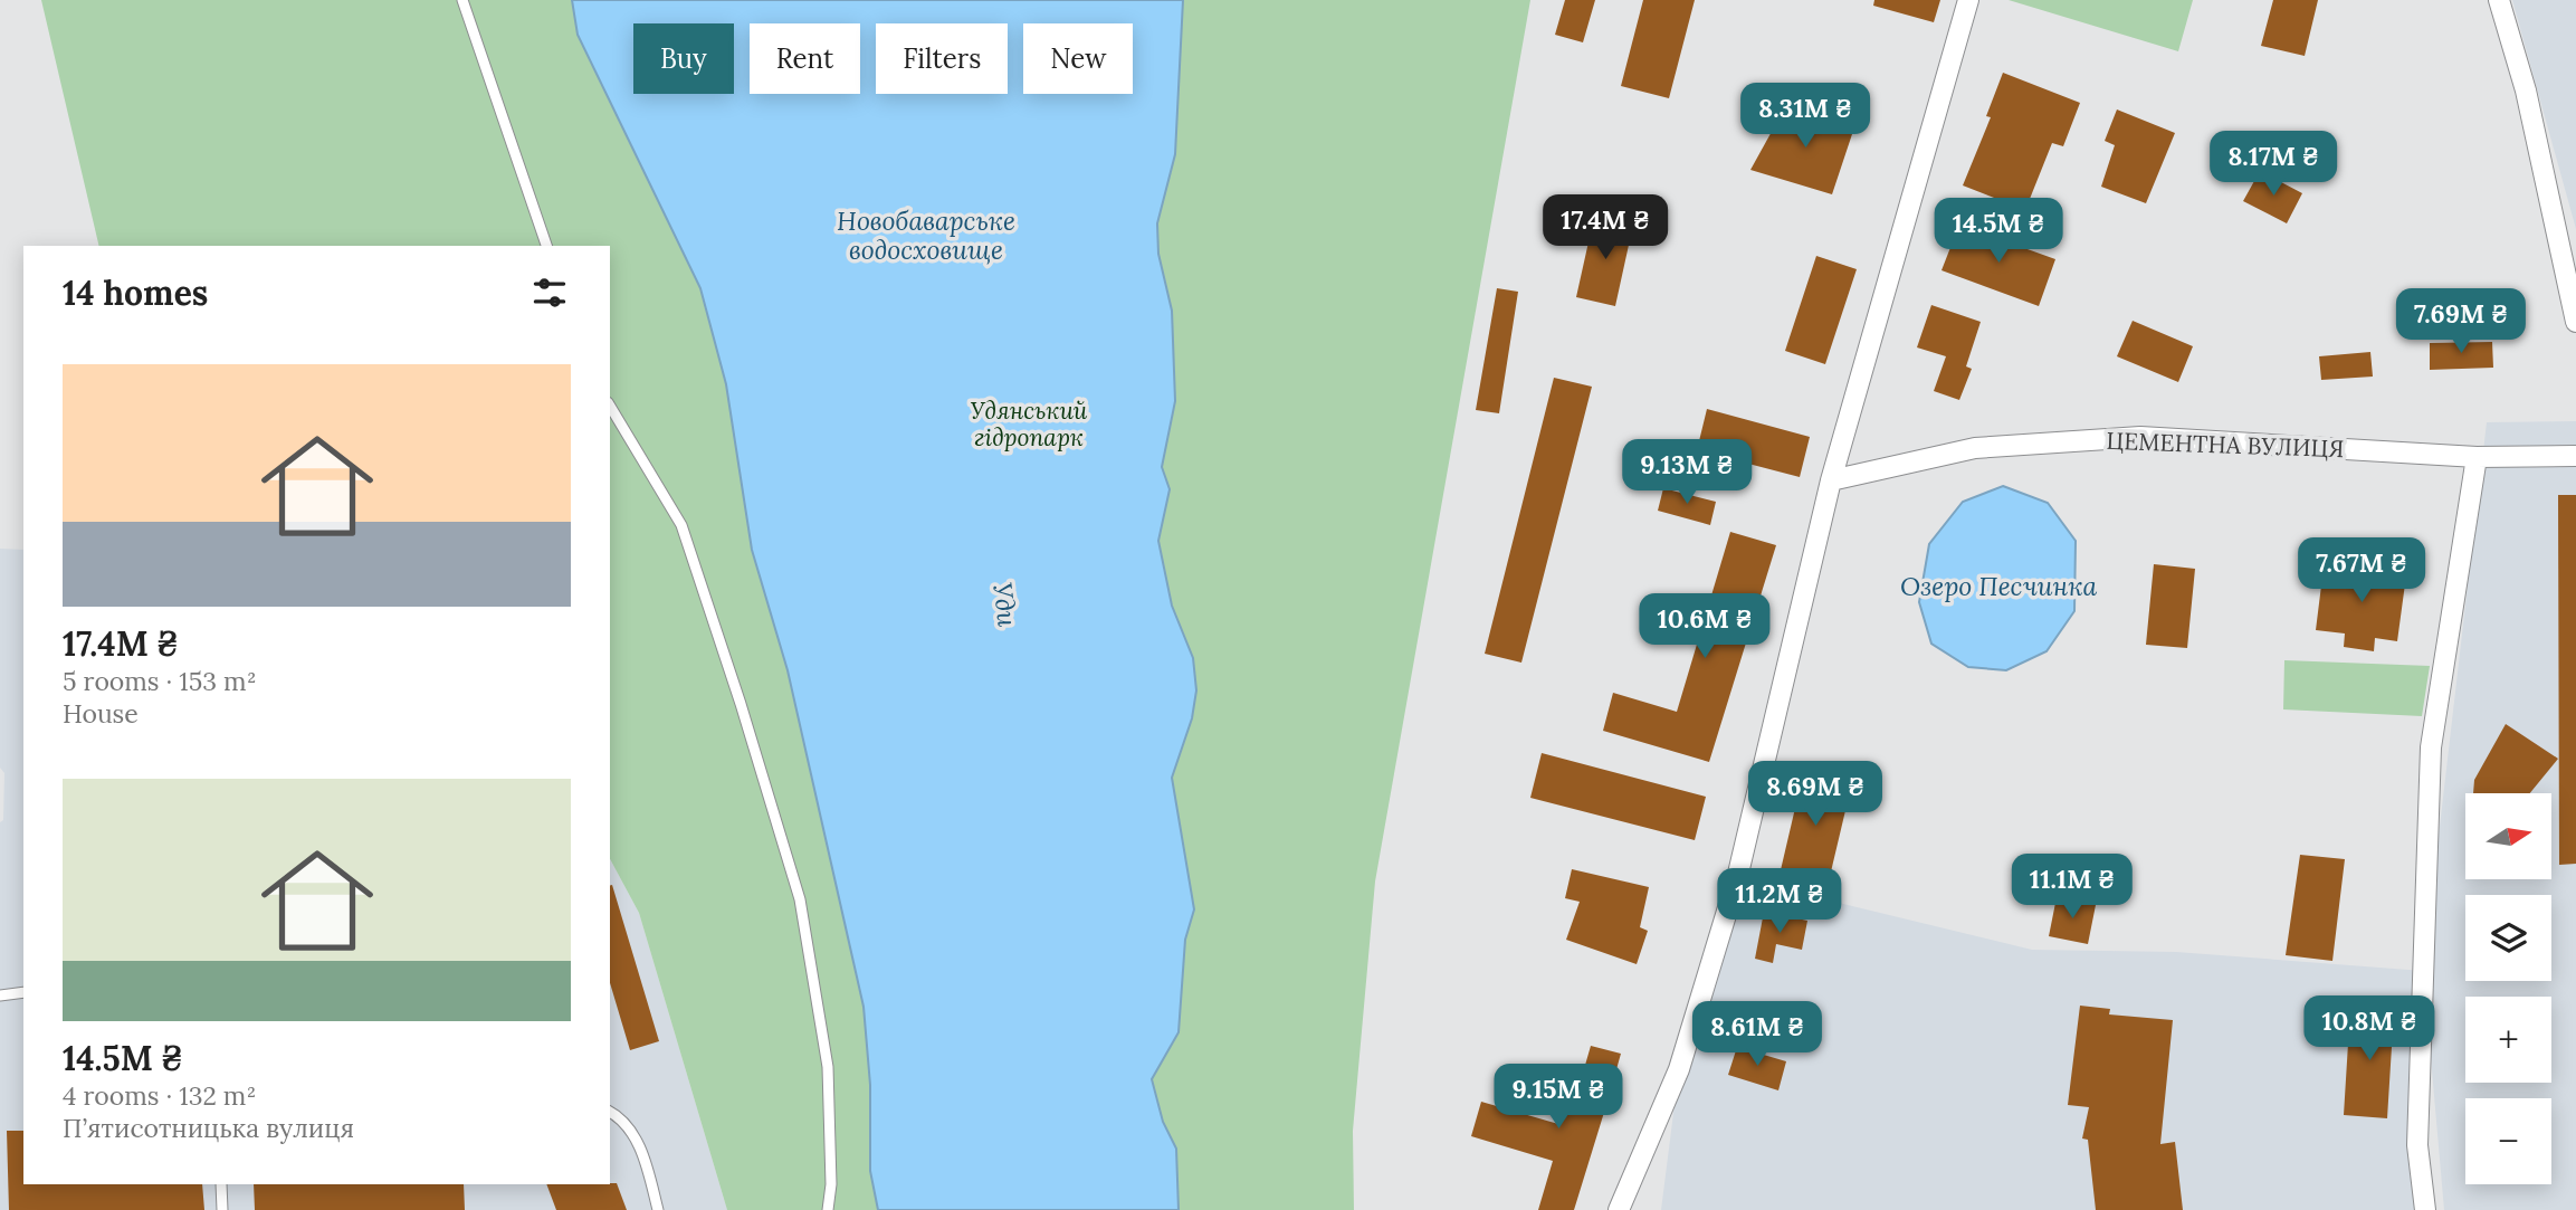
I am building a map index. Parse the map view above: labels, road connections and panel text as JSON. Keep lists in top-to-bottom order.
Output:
{
  "streets": {
    "street": ["ЦЕМЕНТНА ВУЛИЦЯ"]
  },
  "water": ["Новобаварське водосховище", "Озеро Песчинка", "Уди"],
  "parks": ["Удянський гідропарк"],
  "north": "right",
  "page": {
    "chip": [
      "Buy",
      "Rent",
      "Filters",
      "New"
    ],
    "price": [
      "8.31M ₴",
      "8.17M ₴",
      "17.4M ₴",
      "14.5M ₴",
      "7.69M ₴",
      "9.13M ₴",
      "7.67M ₴",
      "10.6M ₴",
      "8.69M ₴",
      "11.1M ₴",
      "11.2M ₴",
      "10.8M ₴",
      "8.61M ₴",
      "9.15M ₴"
    ],
    "heading": "14 homes",
    "list": [
      {
        "name": "17.4M ₴",
        "note": "5 rooms · 153 m² · House"
      },
      {
        "name": "14.5M ₴",
        "note": "4 rooms · 132 m² · П’ятисотницька вулиця"
      }
    ],
    "map_buttons": ["+", "−"]
  }
}
